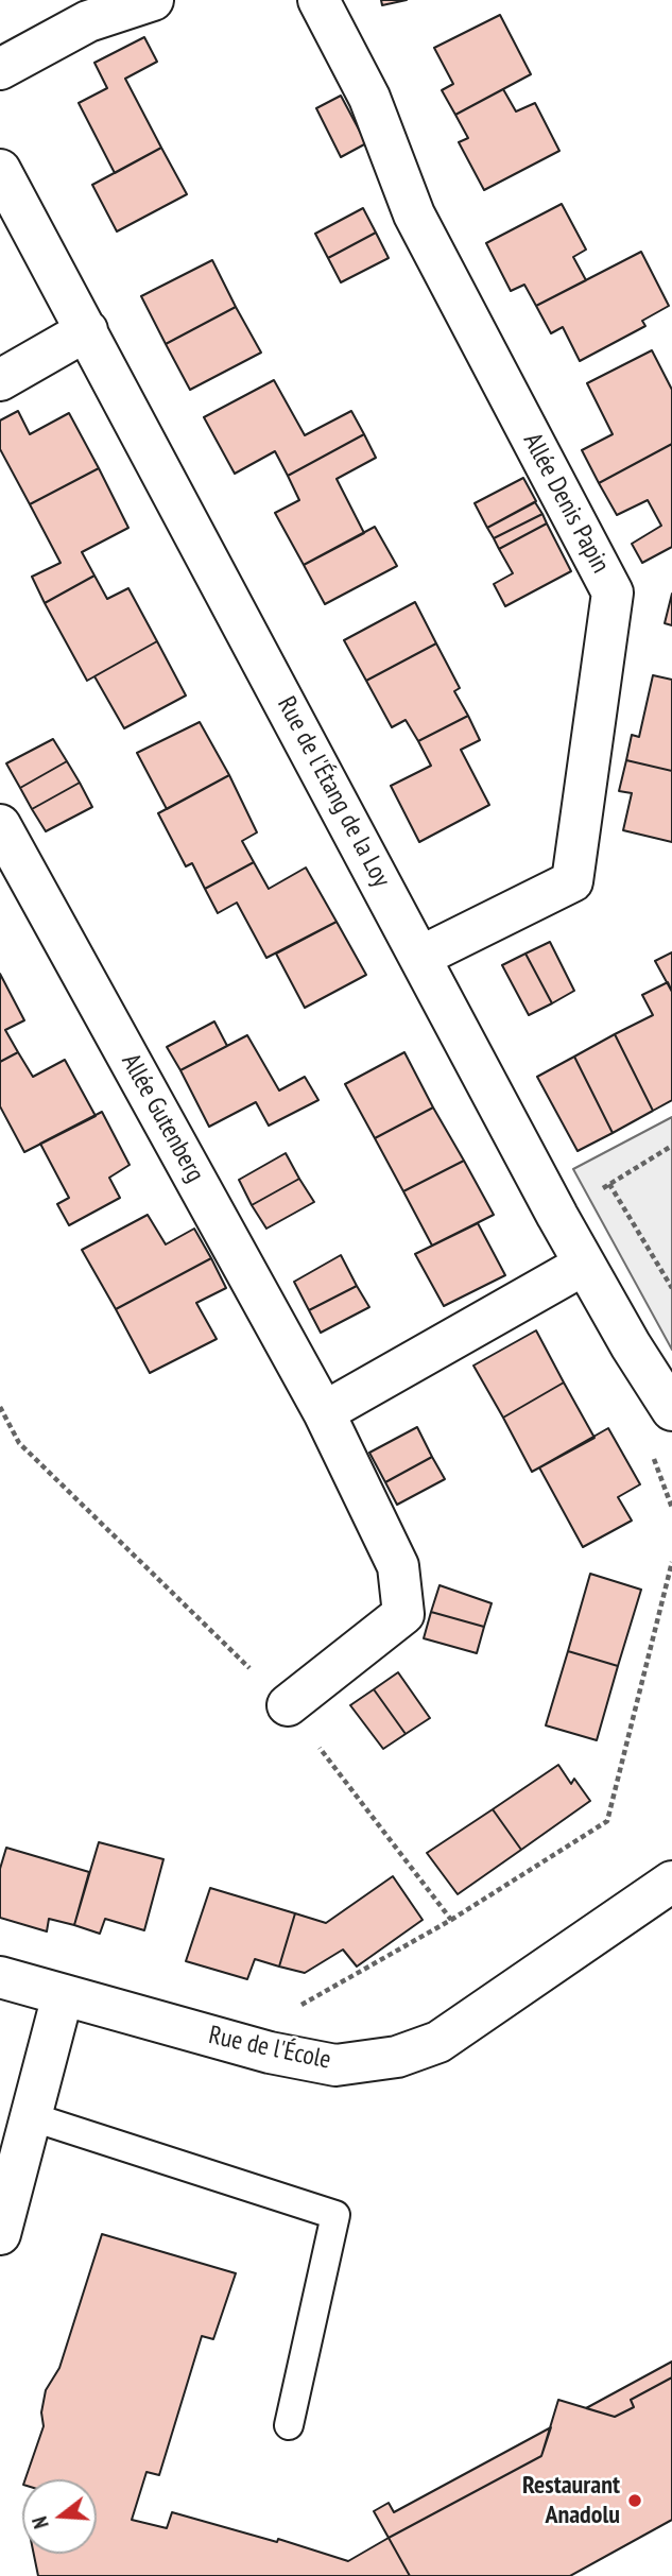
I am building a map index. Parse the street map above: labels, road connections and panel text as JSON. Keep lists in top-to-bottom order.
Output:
{
  "streets": {
    "street": [
      "Allée Denis Papin",
      "Rue de l'Étang de la Loy",
      "Allée Gutenberg",
      "Rue de l'École"
    ]
  },
  "crossings": [
    ["Allée Denis Papin", "Rue de l'Étang de la Loy"]
  ],
  "places": ["Restaurant Anadolu"],
  "north": "left"
}
